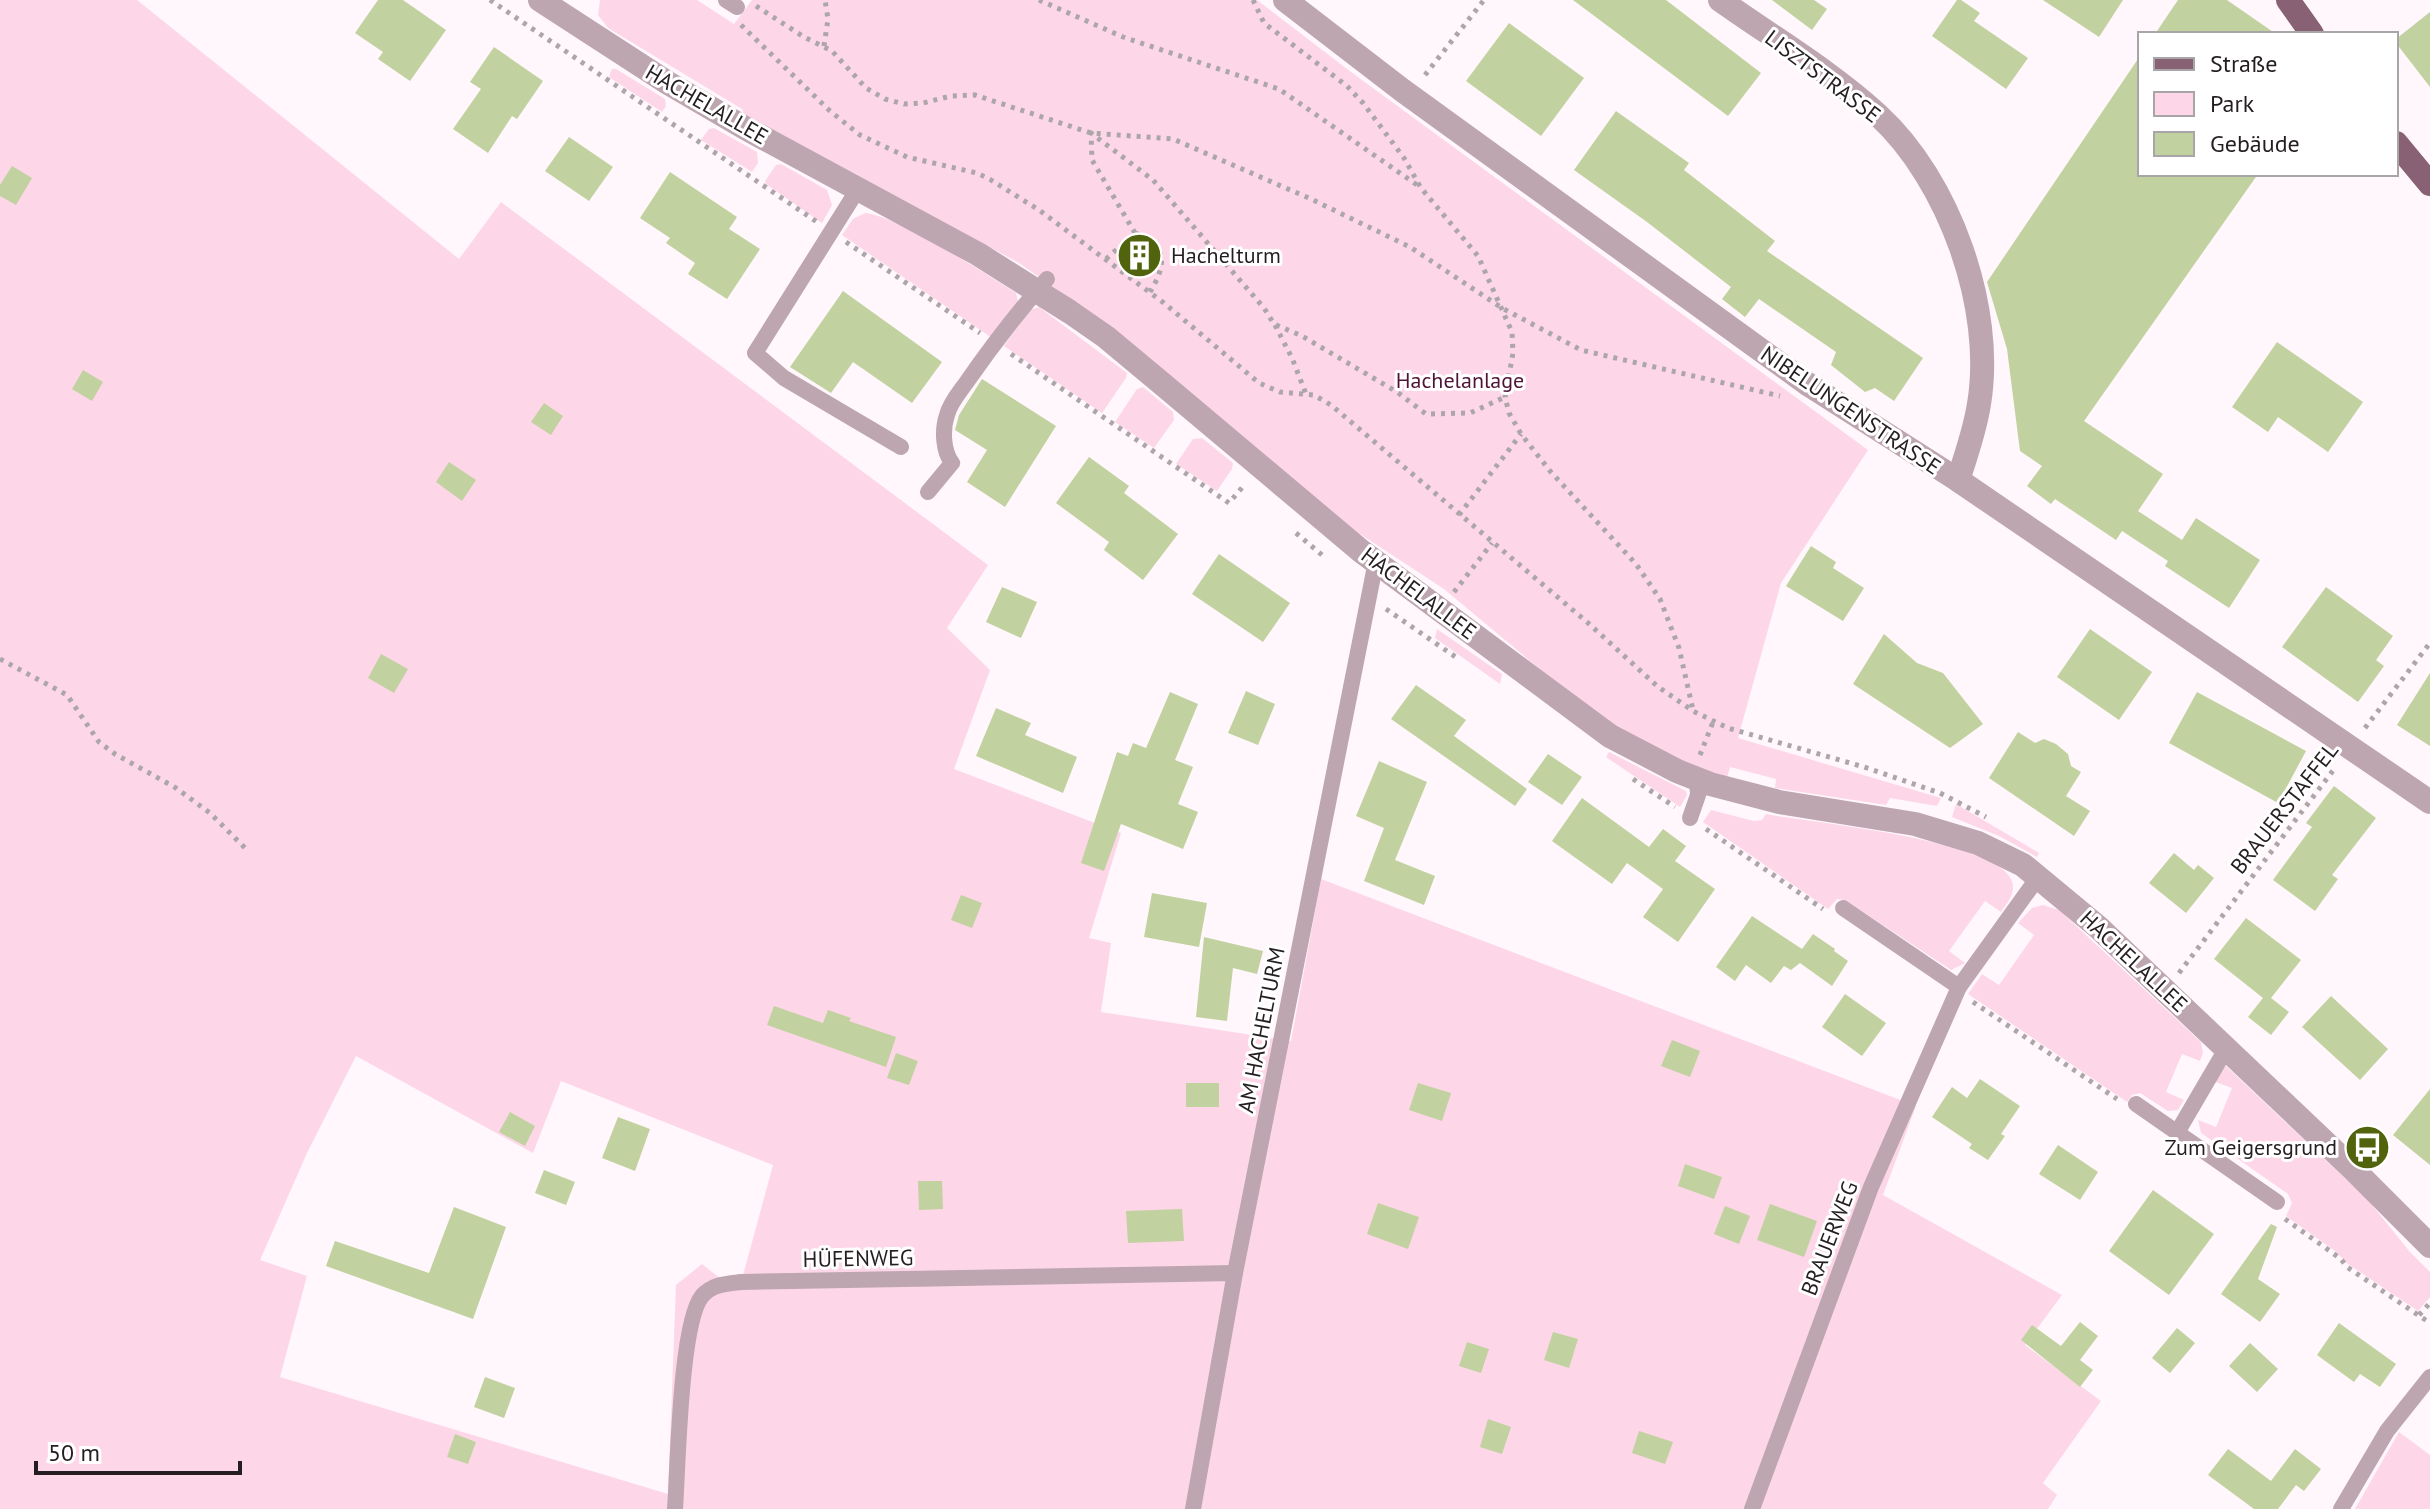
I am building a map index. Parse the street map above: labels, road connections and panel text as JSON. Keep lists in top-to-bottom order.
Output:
{
  "streets": {
    "street": ["LISZTSTRASSE", "HACHELALLEE", "NIBELUNGENSTRASSE"],
    "lane": ["AM HACHELTURM", "BRAUERWEG", "HÜFENWEG"],
    "path": ["BRAUERSTAFFEL"]
  },
  "crossings": [
    ["LISZTSTRASSE", "NIBELUNGENSTRASSE"],
    ["HACHELALLEE", "BRAUERSTAFFEL"],
    ["HACHELALLEE", "AM HACHELTURM"],
    ["NIBELUNGENSTRASSE", "BRAUERSTAFFEL"],
    ["AM HACHELTURM", "HÜFENWEG"]
  ],
  "parks": ["Hachelanlage"],
  "places": {
    "building": ["Hachelturm"],
    "bus stop": ["Zum Geigersgrund"]
  },
  "legend": ["Straße", "Park", "Gebäude"],
  "scale_bar": "50 m"
}
